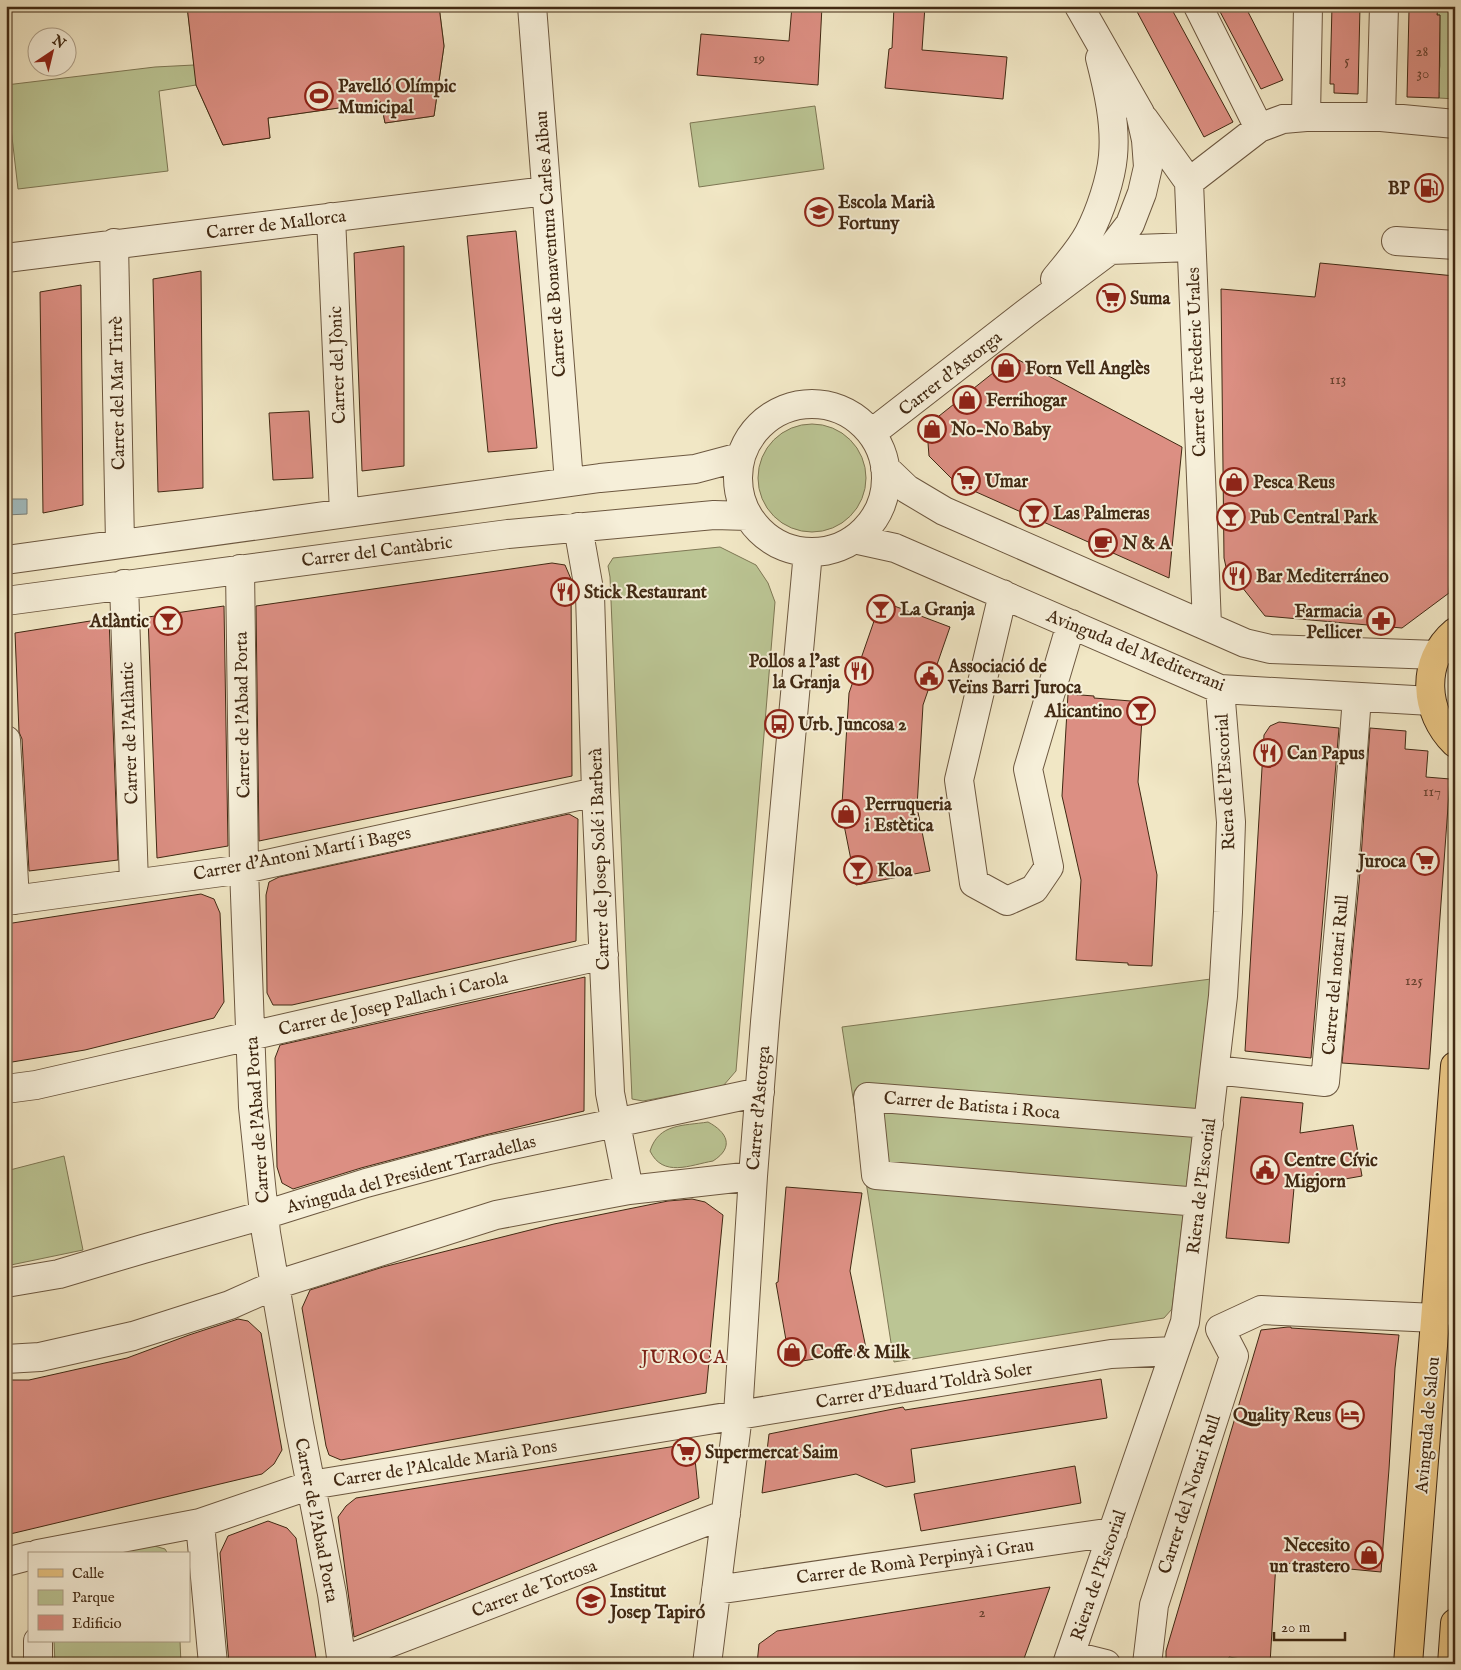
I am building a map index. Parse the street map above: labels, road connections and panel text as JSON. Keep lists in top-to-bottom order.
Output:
{
  "streets": {
    "main road": ["Avinguda de Salou"],
    "street": [
      "Carrer de Mallorca",
      "Carrer de Bonaventura Carles Aibau",
      "Carrer de Frederic Urales",
      "Carrer del Jònic",
      "Carrer d'Astorga",
      "Carrer del Mar Tirrè",
      "Carrer del Cantàbric",
      "Avinguda del Mediterrani",
      "Carrer de l'Abad Porta",
      "Carrer de l'Atlàntic",
      "Riera de l'Escorial",
      "Carrer d'Antoni Martí i Bages",
      "Carrer de Josep Solé i Barberà",
      "Carrer del notari Rull",
      "Carrer de Josep Pallach i Carola",
      "Carrer de Batista i Roca",
      "Avinguda del President Tarradellas",
      "Carrer d'Eduard Toldrà Soler",
      "Carrer de l'Alcalde Marià Pons",
      "Carrer del Notari Rull",
      "Carrer de Romà Perpinyà i Grau",
      "Carrer de Tortosa"
    ]
  },
  "crossings": [
    ["Carrer de Mallorca", "Carrer de Bonaventura Carles Aibau"],
    ["Carrer de Mallorca", "Carrer del Jònic"],
    ["Carrer de Mallorca", "Carrer del Mar Tirrè"],
    ["Carrer d'Astorga", "Carrer del Cantàbric"],
    ["Carrer d'Astorga", "Avinguda del Mediterrani"],
    ["Carrer d'Astorga", "Avinguda del President Tarradellas"],
    ["Carrer d'Astorga", "Carrer d'Eduard Toldrà Soler"],
    ["Carrer d'Astorga", "Carrer de l'Alcalde Marià Pons"],
    ["Carrer d'Astorga", "Carrer de Romà Perpinyà i Grau"],
    ["Carrer d'Astorga", "Carrer de Tortosa"],
    ["Carrer del Cantàbric", "Avinguda del Mediterrani"],
    ["Carrer del Cantàbric", "Carrer de l'Abad Porta"],
    ["Carrer del Cantàbric", "Carrer de l'Atlàntic"],
    ["Carrer del Cantàbric", "Carrer de Josep Solé i Barberà"],
    ["Avinguda del Mediterrani", "Riera de l'Escorial"],
    ["Avinguda del Mediterrani", "Carrer del notari Rull"],
    ["Carrer de l'Abad Porta", "Carrer d'Antoni Martí i Bages"],
    ["Carrer de l'Abad Porta", "Carrer de Josep Pallach i Carola"],
    ["Carrer de l'Abad Porta", "Avinguda del President Tarradellas"],
    ["Carrer de l'Abad Porta", "Carrer de l'Alcalde Marià Pons"],
    ["Carrer de l'Abad Porta", "Carrer de Tortosa"],
    ["Carrer de l'Atlàntic", "Carrer d'Antoni Martí i Bages"],
    ["Riera de l'Escorial", "Carrer del notari Rull"],
    ["Riera de l'Escorial", "Carrer de Batista i Roca"],
    ["Riera de l'Escorial", "Carrer d'Eduard Toldrà Soler"],
    ["Riera de l'Escorial", "Carrer de Romà Perpinyà i Grau"],
    ["Carrer d'Antoni Martí i Bages", "Carrer de Josep Solé i Barberà"],
    ["Carrer de Josep Solé i Barberà", "Carrer de Josep Pallach i Carola"],
    ["Carrer de Josep Solé i Barberà", "Avinguda del President Tarradellas"],
    ["Carrer d'Eduard Toldrà Soler", "Carrer de l'Alcalde Marià Pons"]
  ],
  "districts": ["JUROCA"],
  "places": {
    "sports": ["Pavelló Olímpic Municipal"],
    "fuel station": ["BP"],
    "school or university": ["Escola Marià Fortuny", "Institut Josep Tapiró"],
    "supermarket": [
      "Suma",
      "Umar",
      "Juroca",
      "Supermercat Saim"
    ],
    "shop": [
      "Forn Vell Anglès",
      "Ferrihogar",
      "No-No Baby",
      "Pesca Reus",
      "Perruqueria i Estètica",
      "Coffe & Milk",
      "Necesito un trastero"
    ],
    "bar": [
      "Las Palmeras",
      "Pub Central Park",
      "La Granja",
      "Atlàntic",
      "Alicantino",
      "Kloa"
    ],
    "cafe": ["N & A"],
    "restaurant": [
      "Bar Mediterráneo",
      "Stick Restaurant",
      "Pollos a l’ast la Granja",
      "Can Papus"
    ],
    "pharmacy": ["Farmacia Pellicer"],
    "public building": ["Associació de Veïns Barri Juroca", "Centre Cívic Migjorn"],
    "bus stop": ["Urb. Juncosa 2"],
    "hotel": ["Quality Reus"]
  },
  "house_numbers": [
    "28",
    "19",
    "5",
    "30",
    "113",
    "117",
    "125",
    "2"
  ],
  "legend": ["Calle", "Parque", "Edificio"],
  "scale_bar": "20 m",
  "north": "top right"
}
